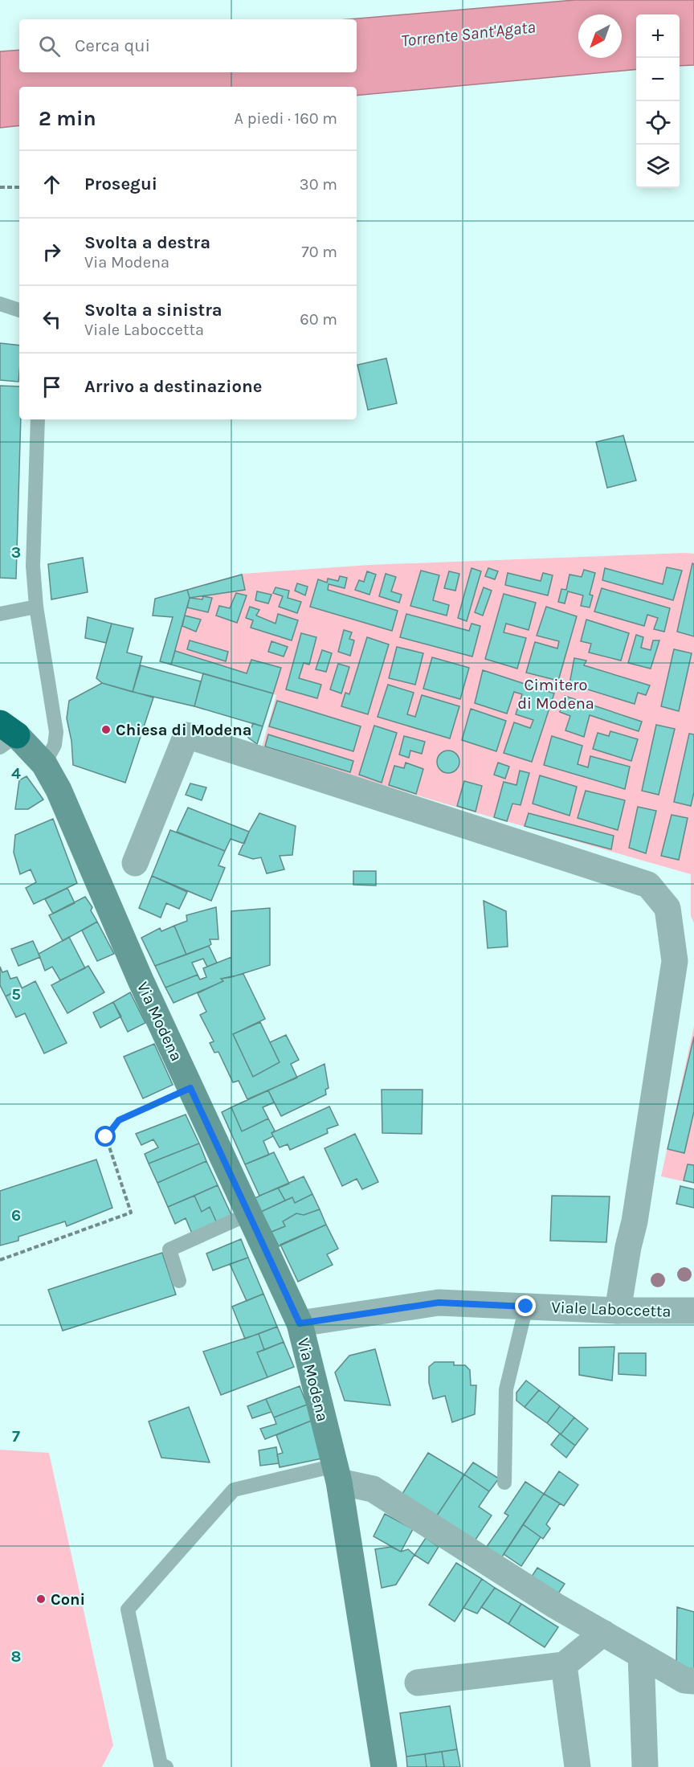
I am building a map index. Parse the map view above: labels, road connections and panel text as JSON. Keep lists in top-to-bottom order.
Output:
{
  "streets": {
    "main road": ["Via Modena"],
    "street": ["Viale Laboccetta"]
  },
  "crossings": [
    ["Via Modena", "Viale Laboccetta"]
  ],
  "water": ["Torrente Sant'Agata"],
  "parks": ["Cimitero di Modena"],
  "places": ["Chiesa di Modena", "Coni"],
  "north": "bottom left",
  "page": {
    "map_buttons": ["+", "−"],
    "search": "Cerca qui",
    "heading": ["2 min", "A piedi · 160 m"],
    "list": [
      ["Prosegui", "30 m"],
      ["Svolta a destra", "Via Modena", "70 m"],
      ["Svolta a sinistra", "Viale Laboccetta", "60 m"],
      "Arrivo a destinazione"
    ]
  },
  "grid": {
    "rows": [
      "3",
      "4",
      "5",
      "6",
      "7",
      "8"
    ]
  }
}
